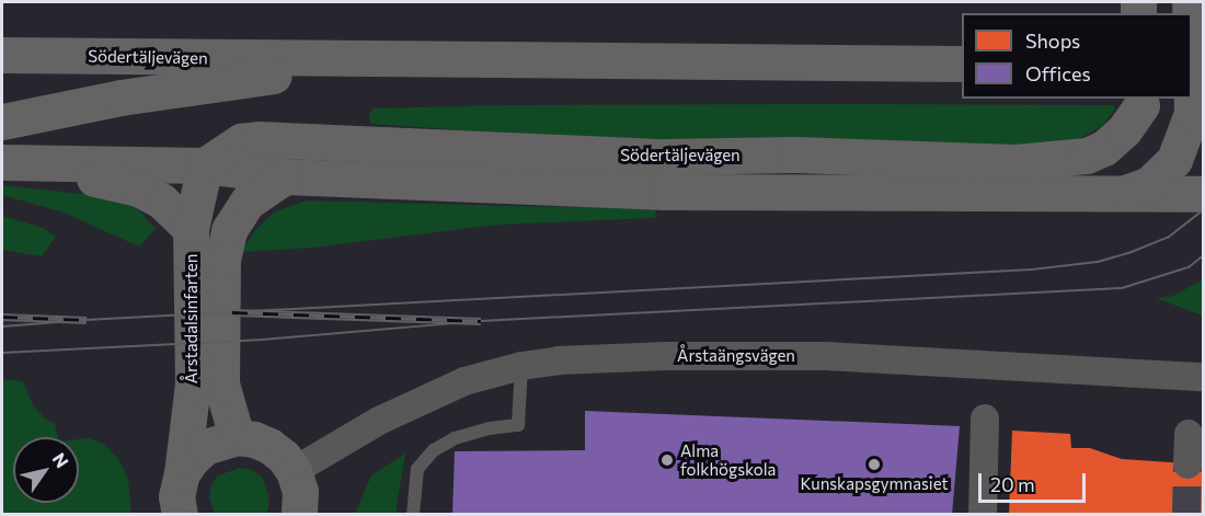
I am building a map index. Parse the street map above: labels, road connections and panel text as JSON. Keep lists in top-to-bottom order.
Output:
{
  "streets": {
    "street": ["Södertäljevägen", "Årstadalsinfarten", "Årstaängsvägen"]
  },
  "crossings": [
    ["Södertäljevägen", "Årstadalsinfarten"]
  ],
  "places": ["Alma folkhögskola", "Kunskapsgymnasiet"],
  "legend": ["Shops", "Offices"],
  "scale_bar": "20 m",
  "north": "top right"
}
